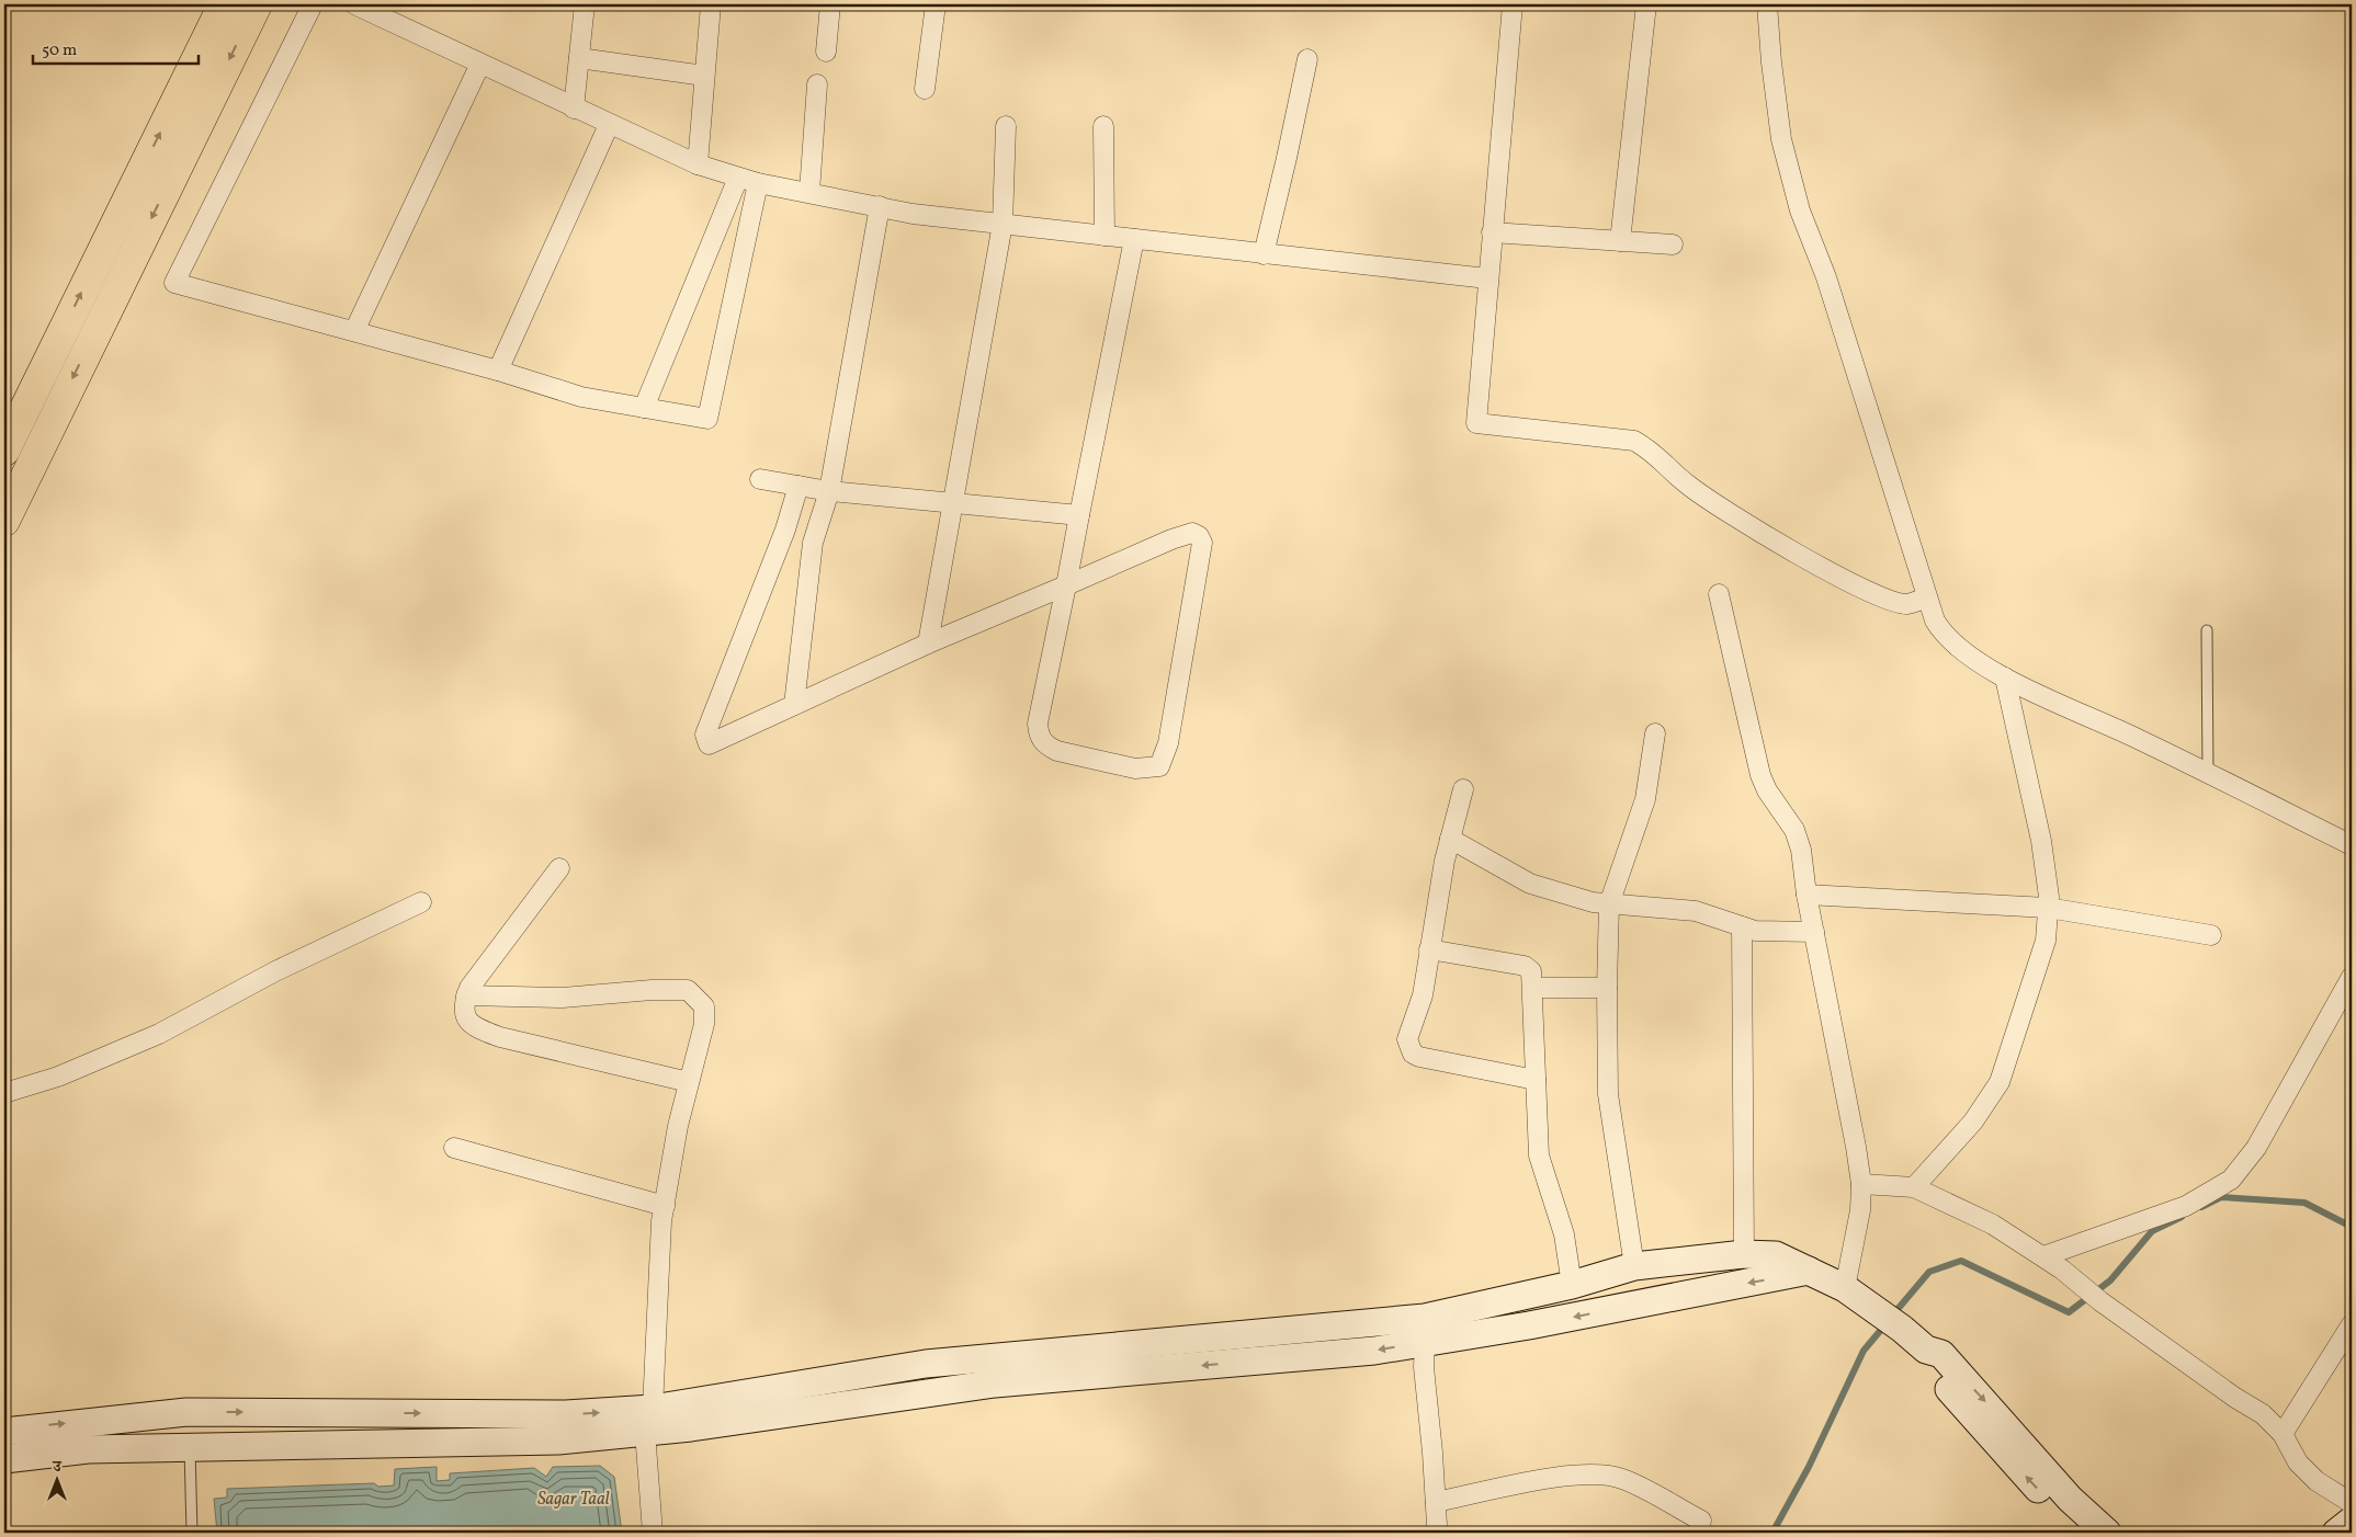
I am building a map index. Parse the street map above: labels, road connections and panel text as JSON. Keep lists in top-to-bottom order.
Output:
{
  "water": ["Sagar Taal"],
  "scale_bar": "50 m",
  "north": "top"
}
